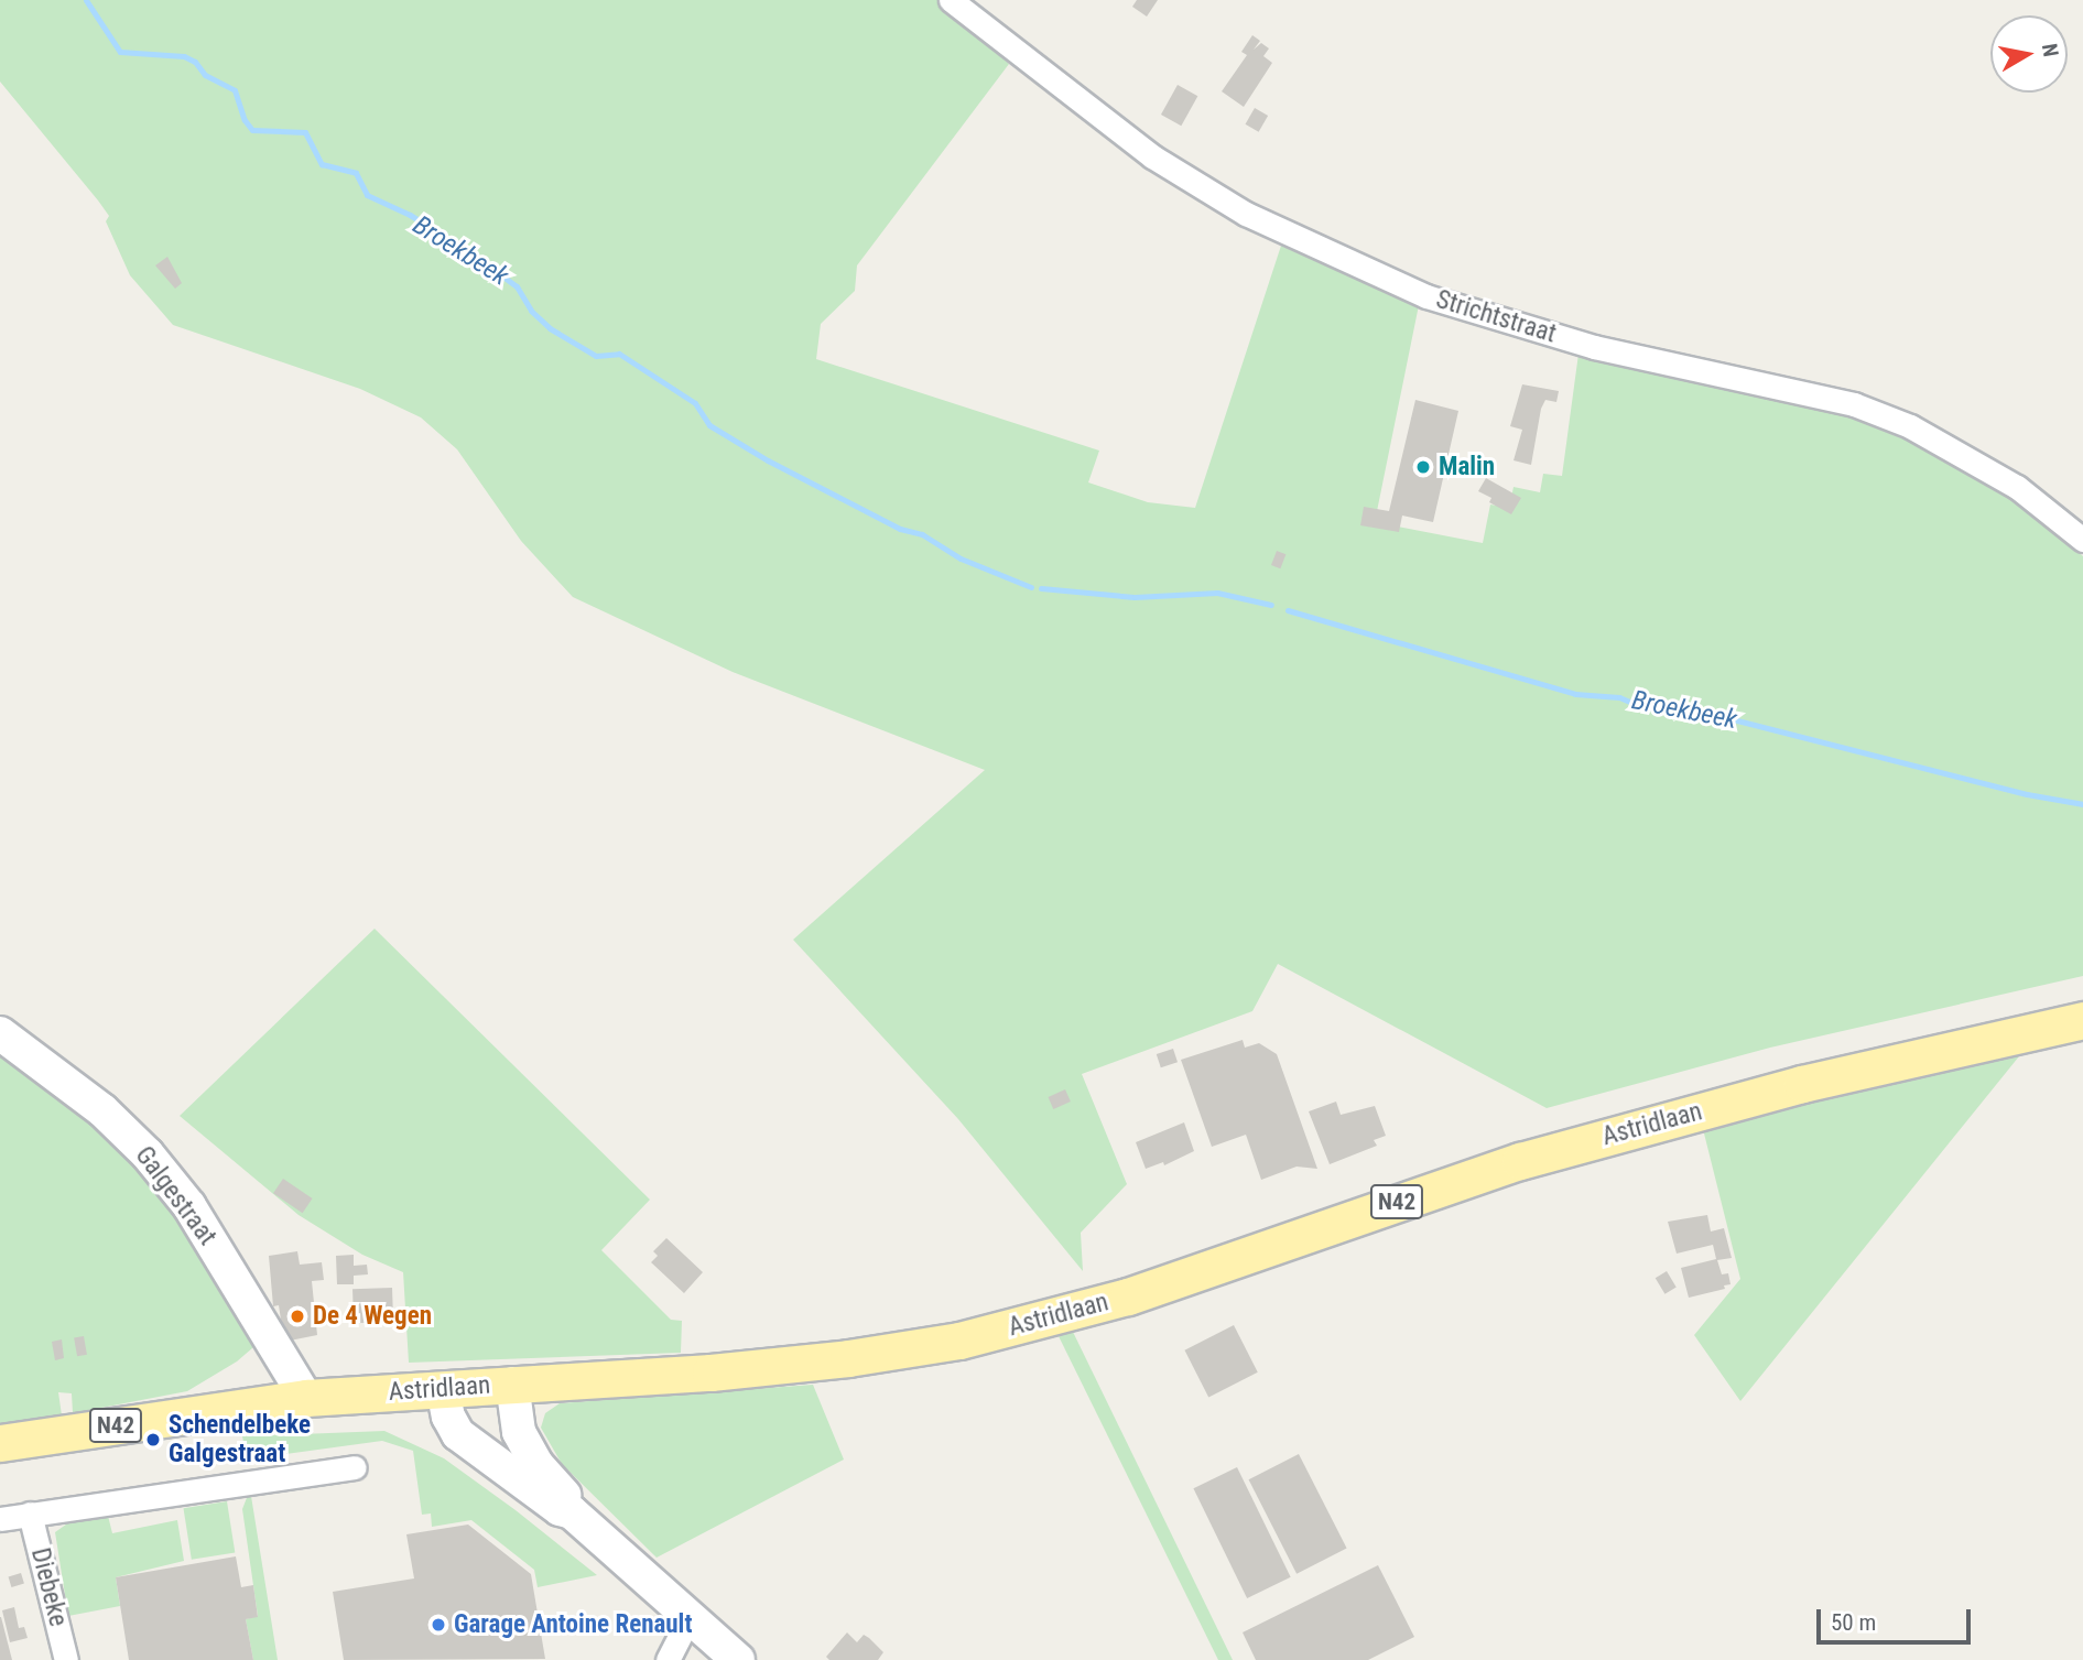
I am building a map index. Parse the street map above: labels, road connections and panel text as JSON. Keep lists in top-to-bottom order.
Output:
{
  "streets": {
    "main road": ["Astridlaan", "Galgestraat", "N42"],
    "street": ["Strichtstraat", "Diebeke"]
  },
  "crossings": [
    ["Astridlaan", "Galgestraat"]
  ],
  "water": ["Broekbeek"],
  "places": [
    "Malin",
    "De 4 Wegen",
    "Schendelbeke Galgestraat",
    "Garage Antoine Renault"
  ],
  "scale_bar": "50 m",
  "north": "right"
}
